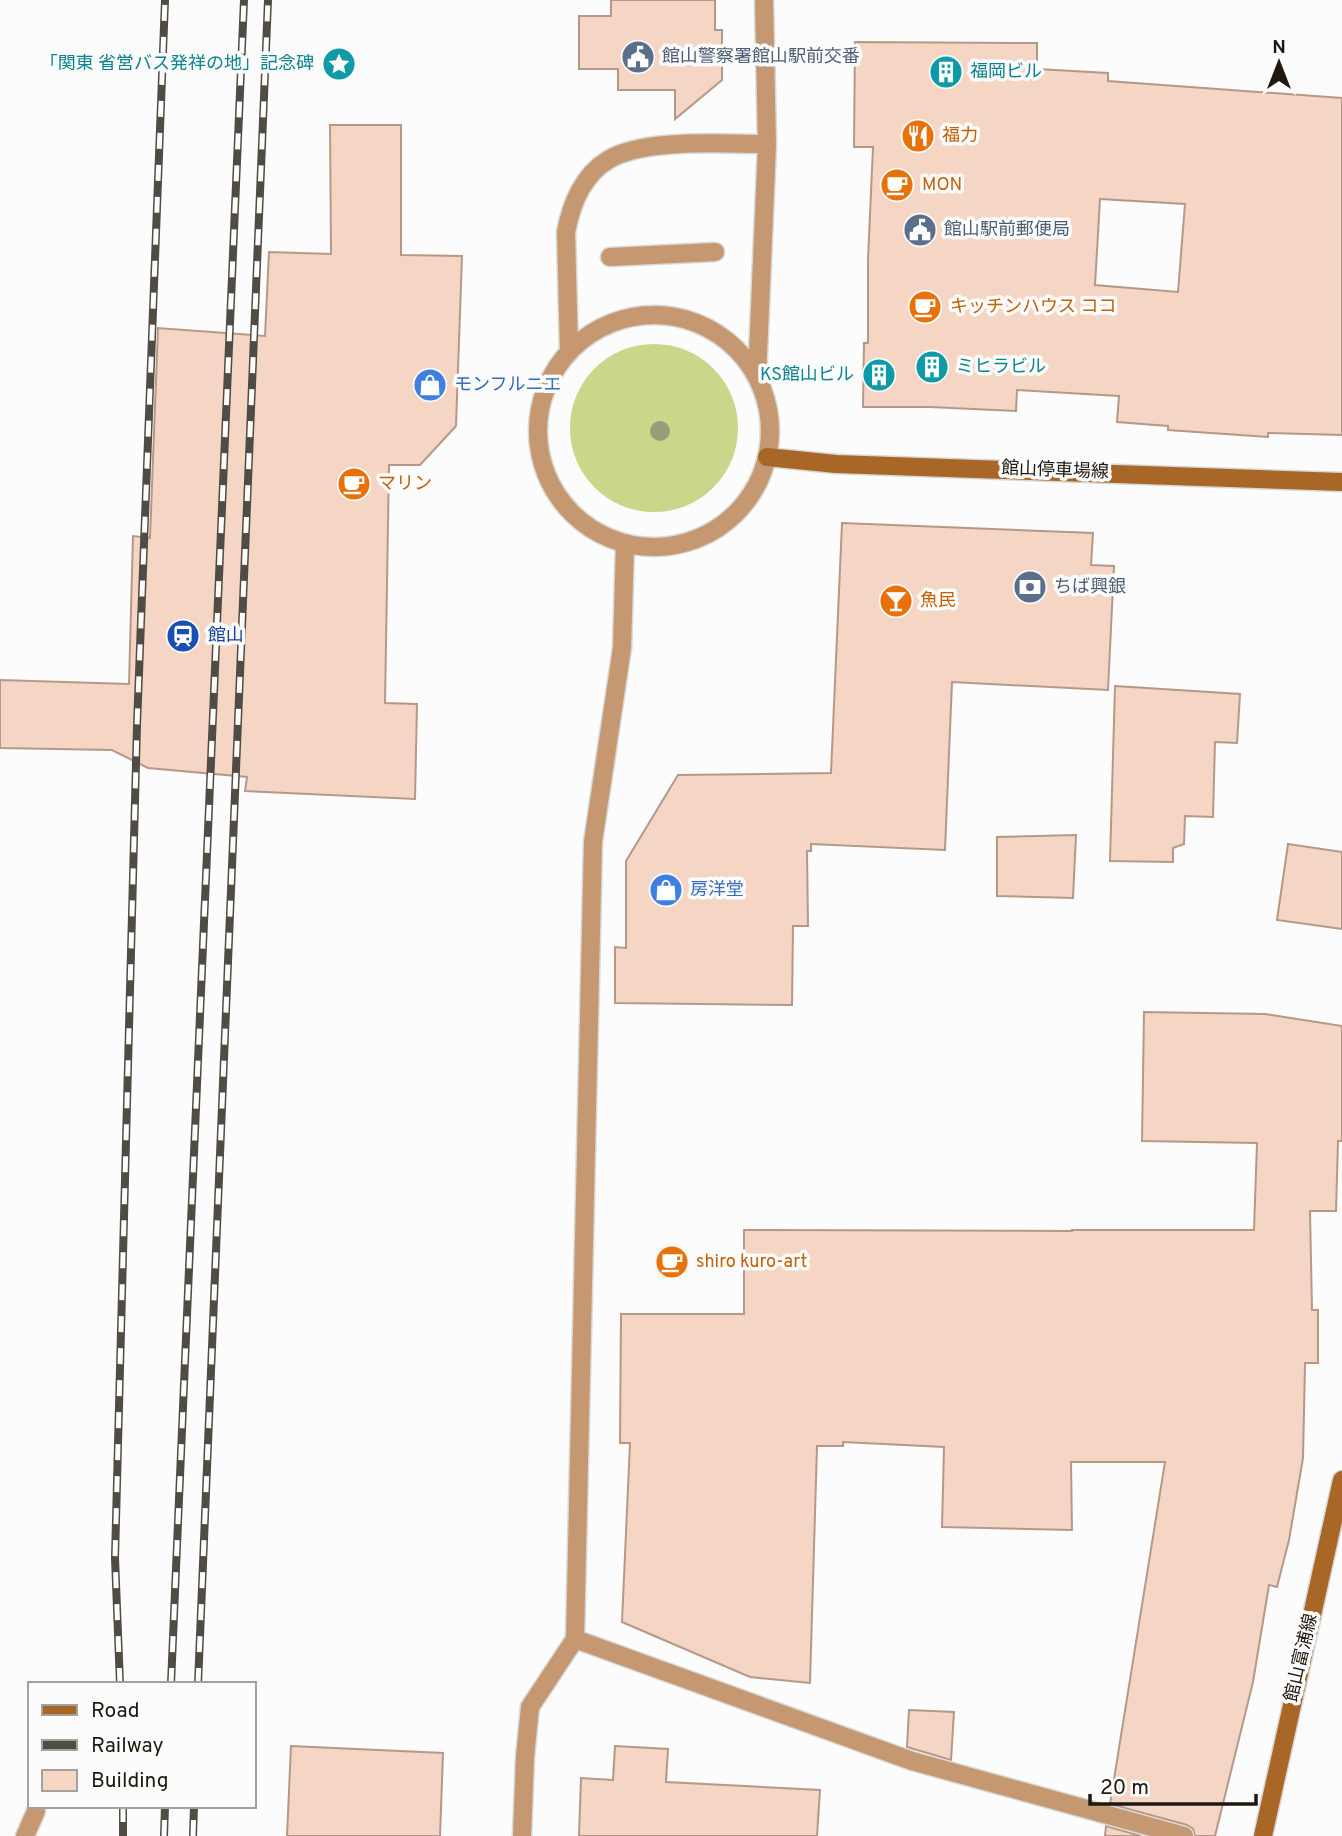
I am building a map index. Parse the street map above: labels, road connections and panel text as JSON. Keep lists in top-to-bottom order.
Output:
{
  "streets": {
    "main road": ["館山停車場線", "館山富浦線"]
  },
  "places": {
    "public building": ["館山警察署館山駅前交番", "館山駅前郵便局"],
    "place": ["「関東 省営バス発祥の地」記念碑"],
    "building": ["福岡ビル", "ミヒラビル", "KS館山ビル"],
    "restaurant": ["福力"],
    "cafe": [
      "MON",
      "キッチンハウス ココ",
      "マリン",
      "shiro kuro-art"
    ],
    "shop": ["モンフルニエ", "房洋堂"],
    "bank": ["ちば興銀"],
    "bar": ["魚民"],
    "station": ["館山"]
  },
  "legend": ["Road", "Railway", "Building"],
  "scale_bar": "20 m",
  "north": "top"
}
